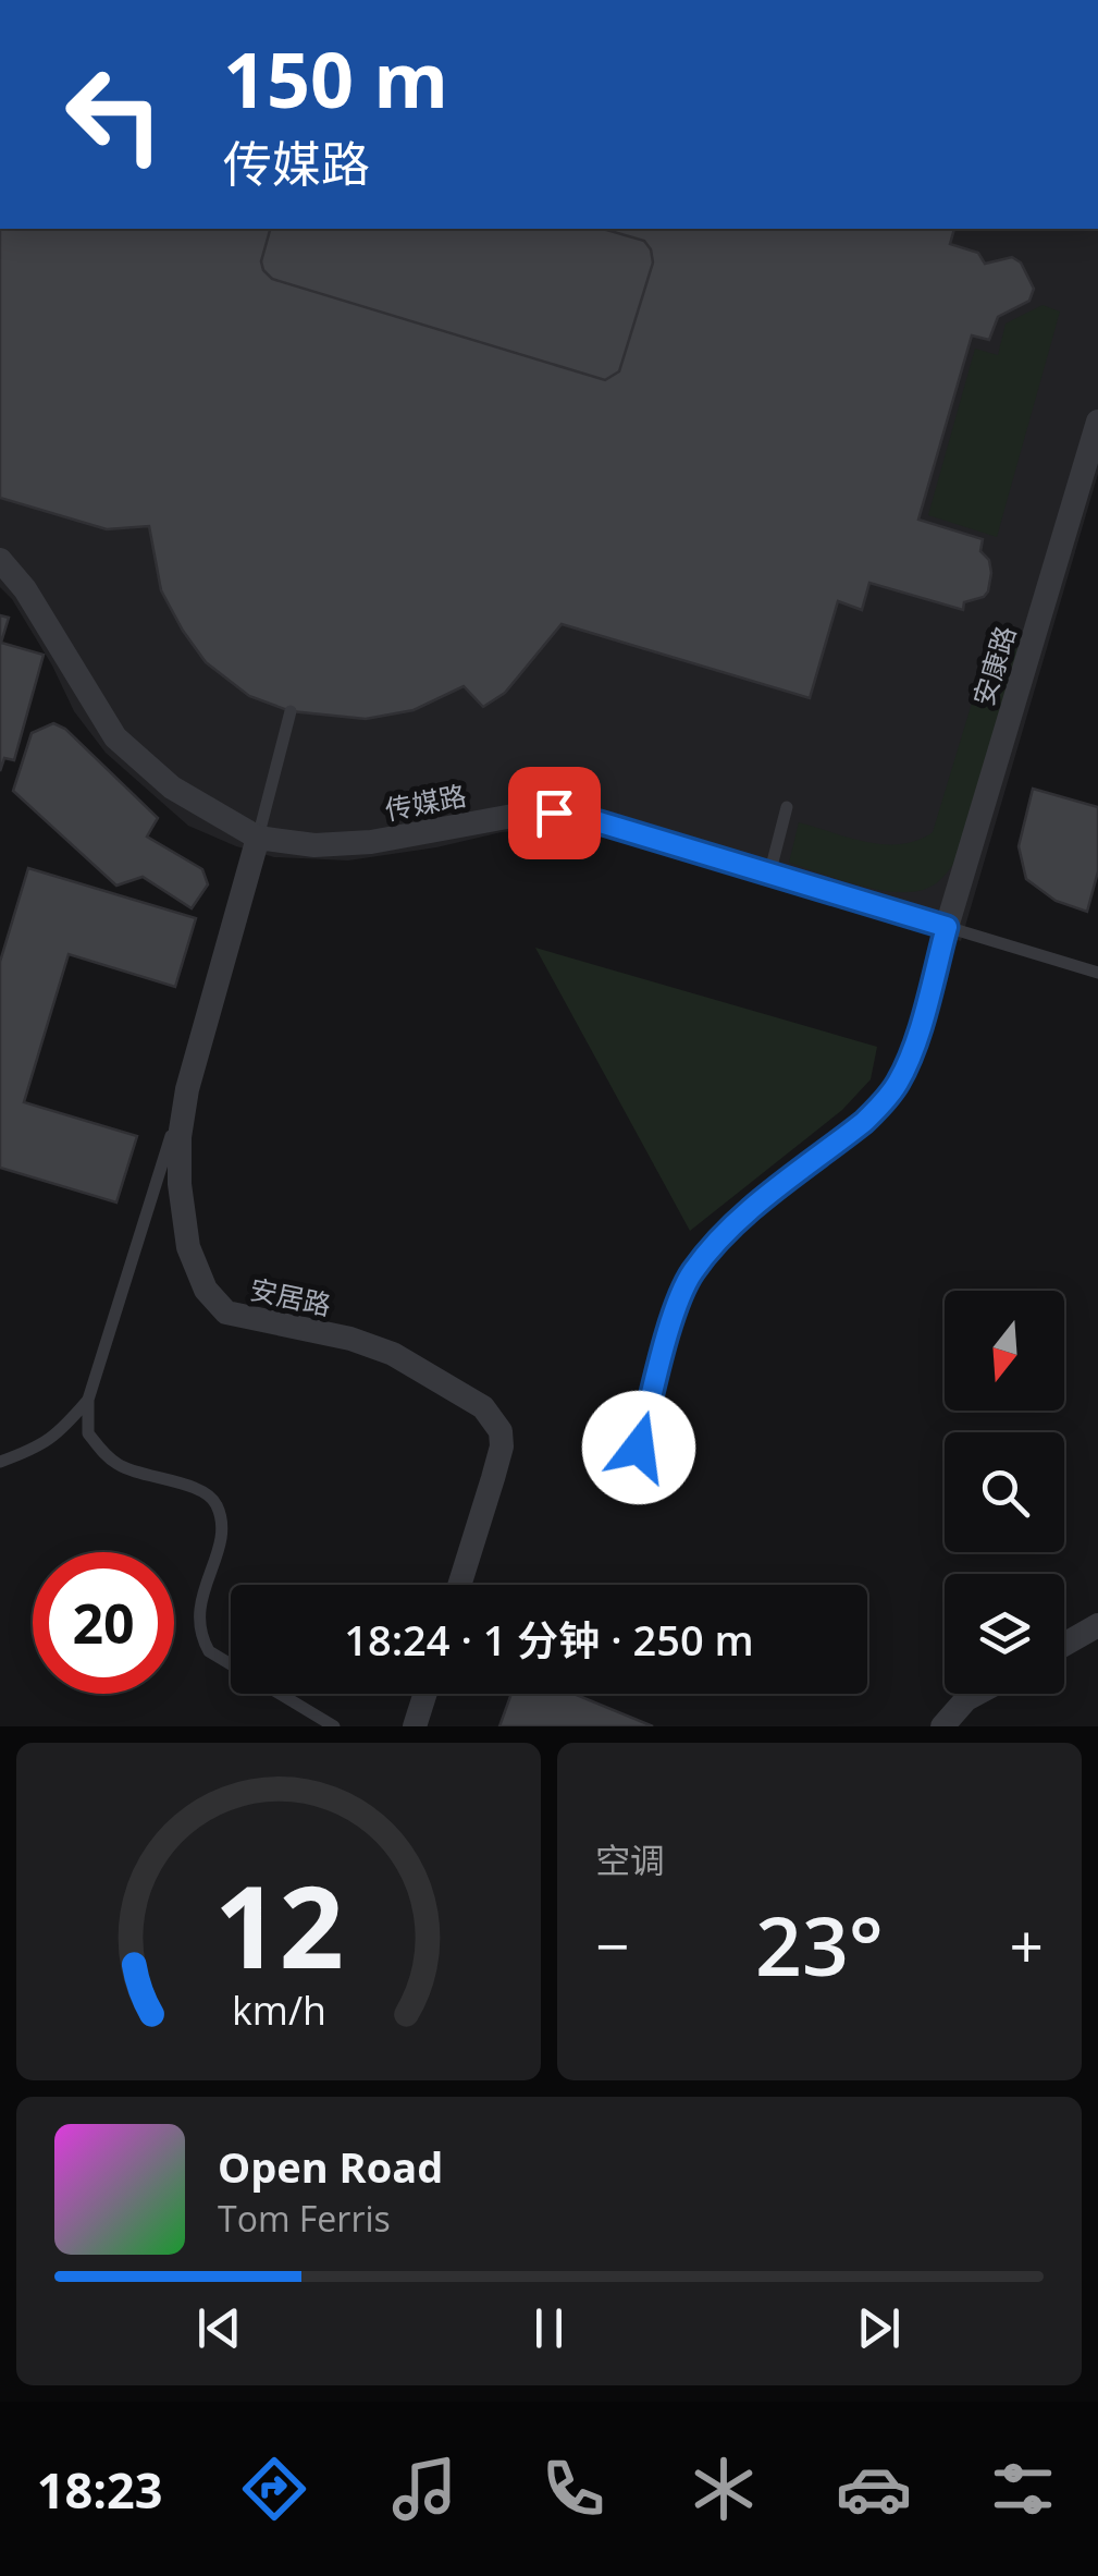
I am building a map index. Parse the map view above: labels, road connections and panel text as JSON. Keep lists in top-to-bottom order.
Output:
{
  "streets": {
    "street": ["安康路", "传媒路", "安居路"]
  },
  "crossings": [
    ["安康路", "传媒路"],
    ["传媒路", "安居路"]
  ],
  "north": "bottom",
  "page": {
    "turn": ["150 m", "传媒路"],
    "limit": "20",
    "trip": "18:24 · 1 分钟 · 250 m",
    "tile": "空调",
    "heat": ["−", "23°", "+"],
    "song": ["Open Road", "Tom Ferris"],
    "tabs": "18:23",
    "gauge": ["12", "km/h"]
  }
}
